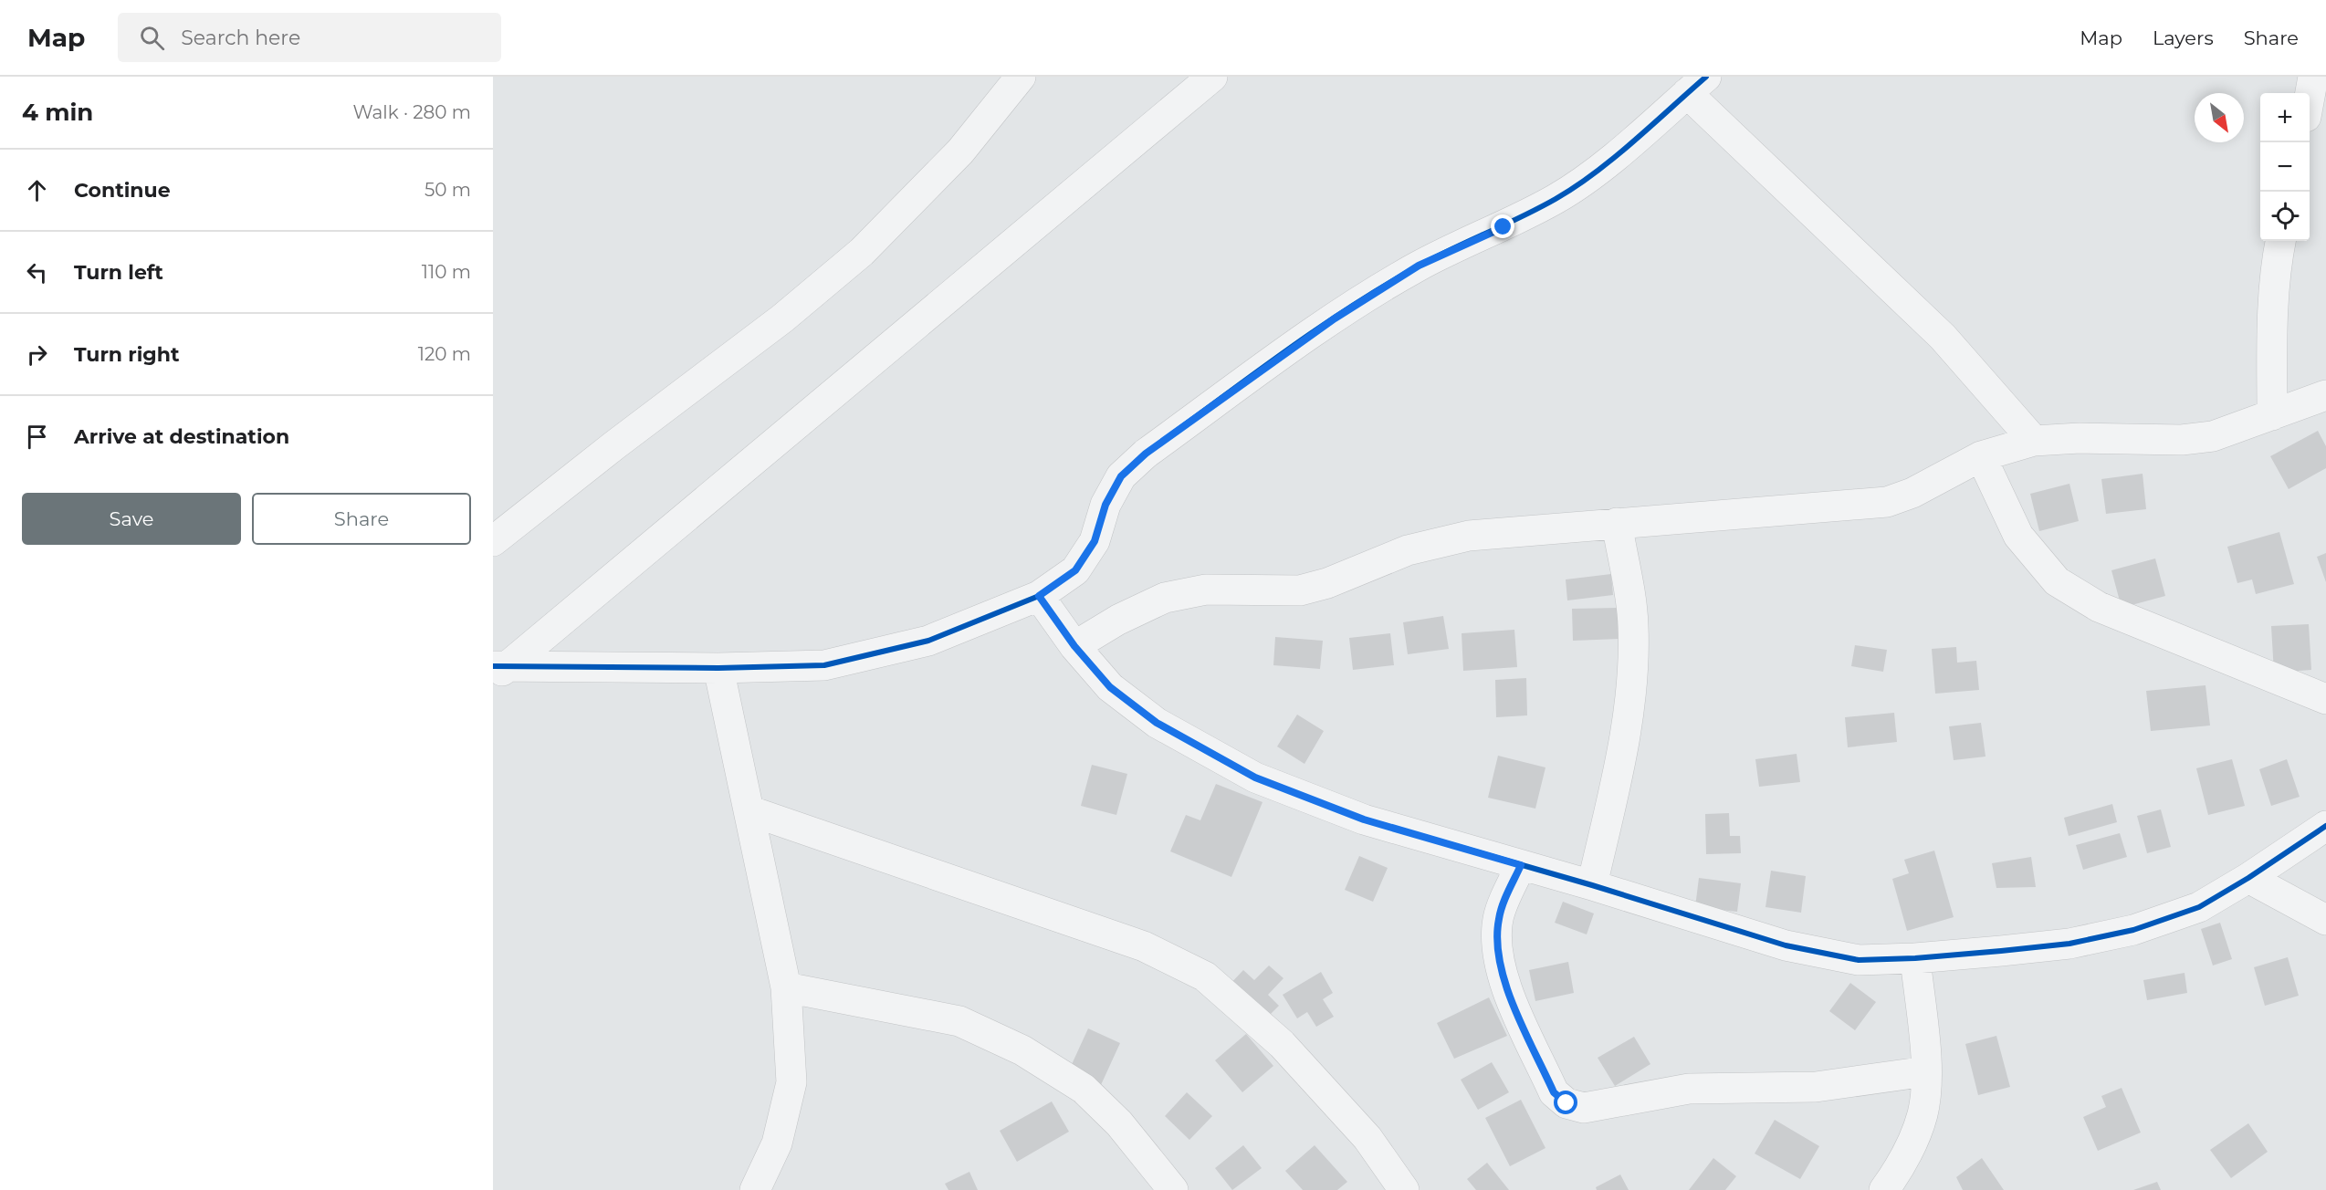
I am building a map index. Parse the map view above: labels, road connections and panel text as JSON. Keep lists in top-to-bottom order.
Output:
{
  "north": "bottom right",
  "page": {
    "header": "Map",
    "search": "Search here",
    "nav": ["Map", "Layers", "Share"],
    "heading": ["4 min", "Walk · 280 m"],
    "map_buttons": ["+", "−"],
    "list": [
      ["Continue", "50 m"],
      ["Turn left", "110 m"],
      ["Turn right", "120 m"],
      "Arrive at destination"
    ],
    "buttons": ["Save", "Share"]
  }
}
